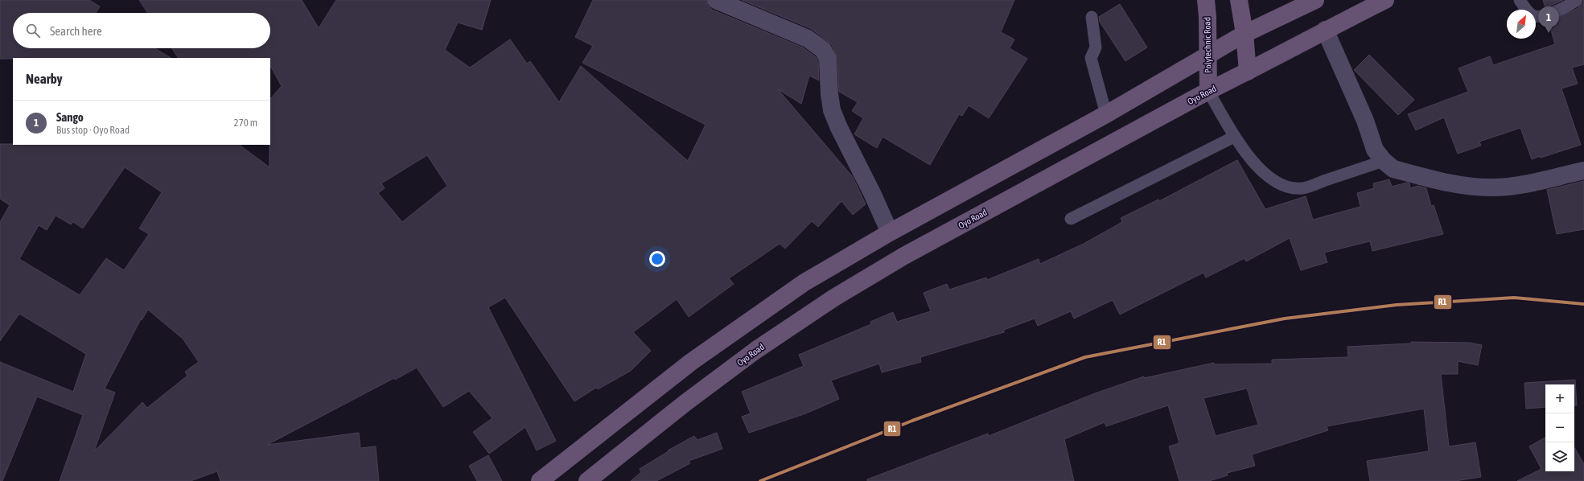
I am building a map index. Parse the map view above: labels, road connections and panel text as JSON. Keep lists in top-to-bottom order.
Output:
{
  "streets": {
    "main road": ["Polytechnic Road", "Oyo Road"]
  },
  "crossings": [
    ["Polytechnic Road", "Oyo Road"]
  ],
  "lines": ["transit line R1"],
  "north": "top right",
  "page": {
    "pins": "1",
    "search": "Search here",
    "heading": "Nearby",
    "list": [
      {
        "mark": "1",
        "name": "Sango",
        "note": "Bus stop · Oyo Road",
        "value": "270 m"
      }
    ],
    "map_buttons": ["+", "−"]
  }
}
